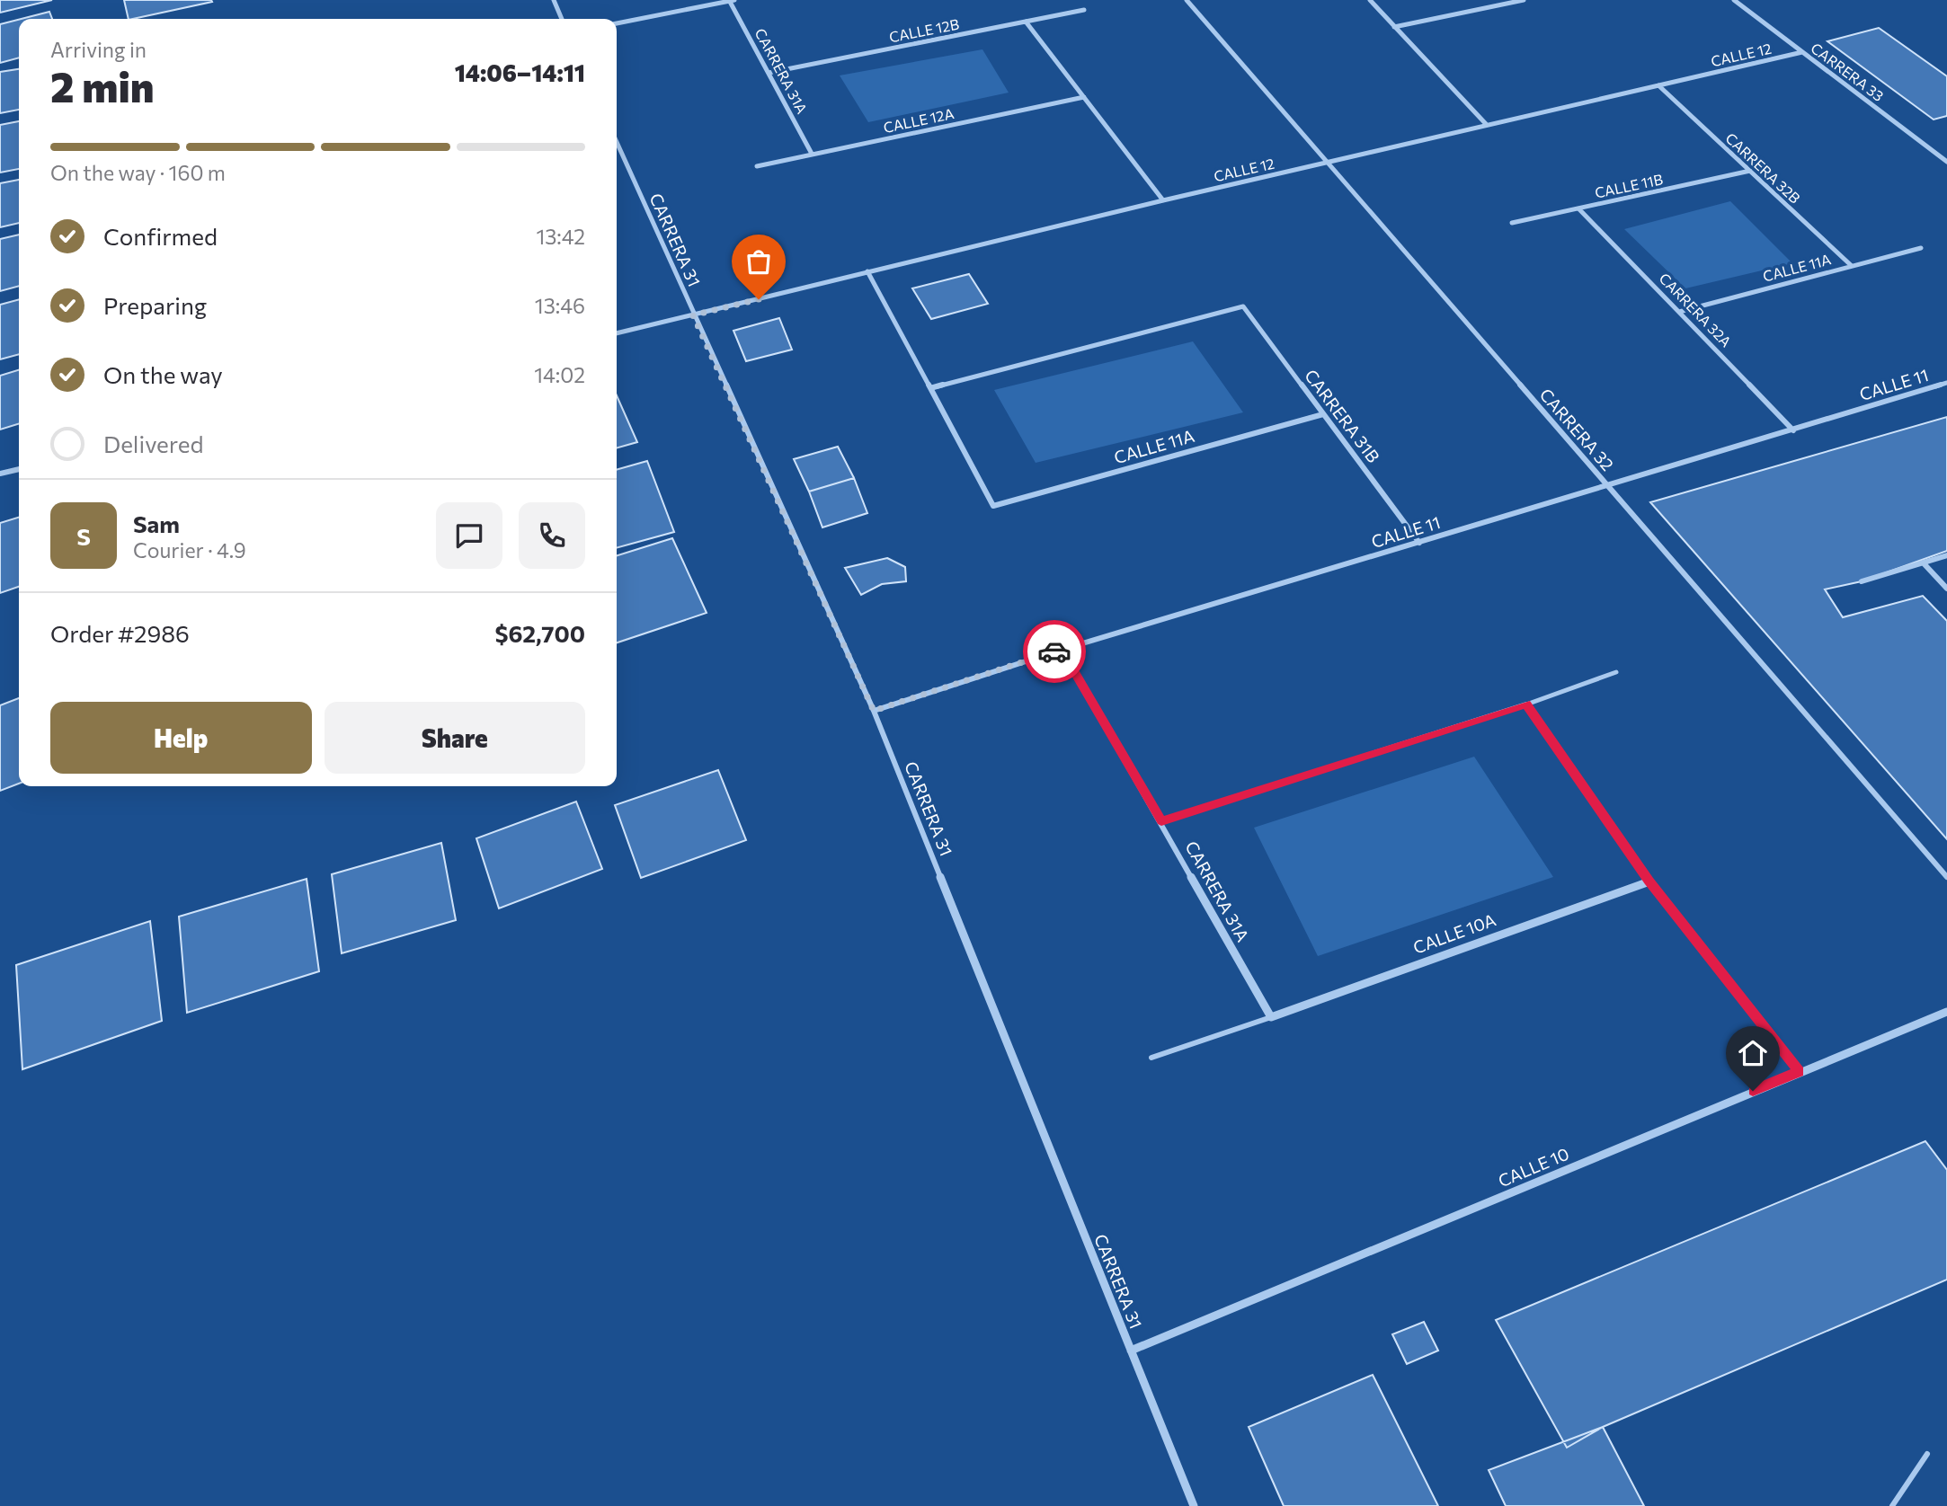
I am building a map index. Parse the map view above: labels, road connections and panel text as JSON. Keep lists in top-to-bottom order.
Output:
{
  "streets": {
    "street": [
      "CALLE 12B",
      "CALLE 12",
      "CARRERA 31A",
      "CARRERA 33",
      "CALLE 12A",
      "CARRERA 32B",
      "CALLE 11B",
      "CARRERA 31",
      "CALLE 11A",
      "CARRERA 32A",
      "CALLE 11",
      "CARRERA 31B",
      "CARRERA 32",
      "CALLE 10A",
      "CALLE 10"
    ]
  },
  "crossings": [
    ["CALLE 12B", "CARRERA 31A"],
    ["CALLE 12", "CARRERA 33"],
    ["CALLE 12", "CARRERA 32B"],
    ["CALLE 12", "CARRERA 31"],
    ["CALLE 12", "CARRERA 32"],
    ["CARRERA 31A", "CALLE 12A"],
    ["CARRERA 31A", "CALLE 11"],
    ["CARRERA 31A", "CALLE 10A"],
    ["CARRERA 32B", "CALLE 11B"],
    ["CARRERA 32B", "CALLE 11A"],
    ["CALLE 11B", "CARRERA 32A"],
    ["CARRERA 31", "CALLE 11"],
    ["CARRERA 31", "CALLE 10"],
    ["CALLE 11A", "CARRERA 32A"],
    ["CALLE 11A", "CARRERA 31B"],
    ["CARRERA 32A", "CALLE 11"],
    ["CALLE 11", "CARRERA 31B"],
    ["CALLE 11", "CARRERA 32"]
  ],
  "page": {
    "heading": ["2 min", "Arriving in", "14:06–14:11"],
    "panel": [
      "Sam",
      "Courier · 4.9",
      "Order #2986",
      "$62,700"
    ],
    "bar": "On the way · 160 m",
    "list": [
      ["Confirmed", "13:42"],
      ["Preparing", "13:46"],
      ["On the way", "14:02"],
      "Delivered"
    ],
    "round": "S",
    "buttons": ["Help", "Share"]
  }
}
